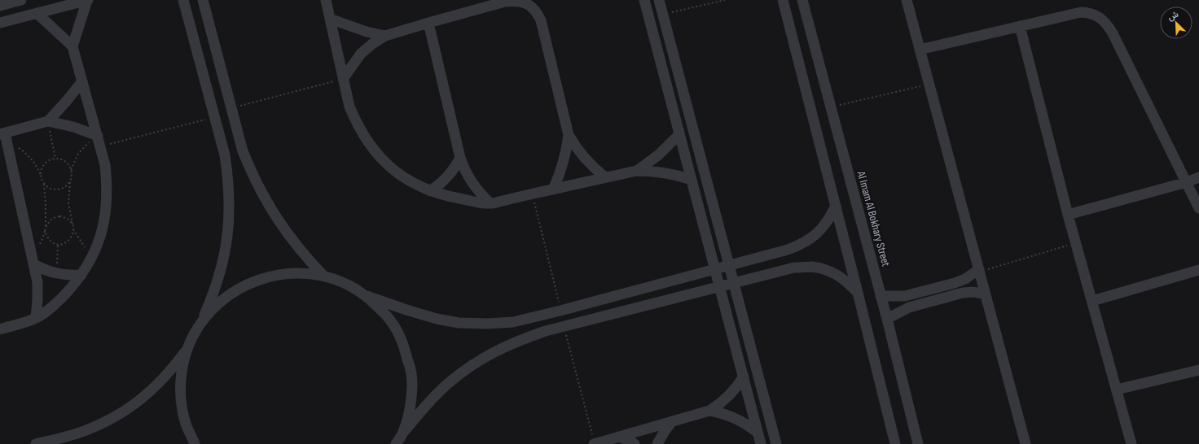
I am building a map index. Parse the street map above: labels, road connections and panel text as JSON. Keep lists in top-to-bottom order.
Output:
{
  "streets": {
    "street": ["Al Imam Al Bokhary Street"]
  },
  "north": "top left"
}
